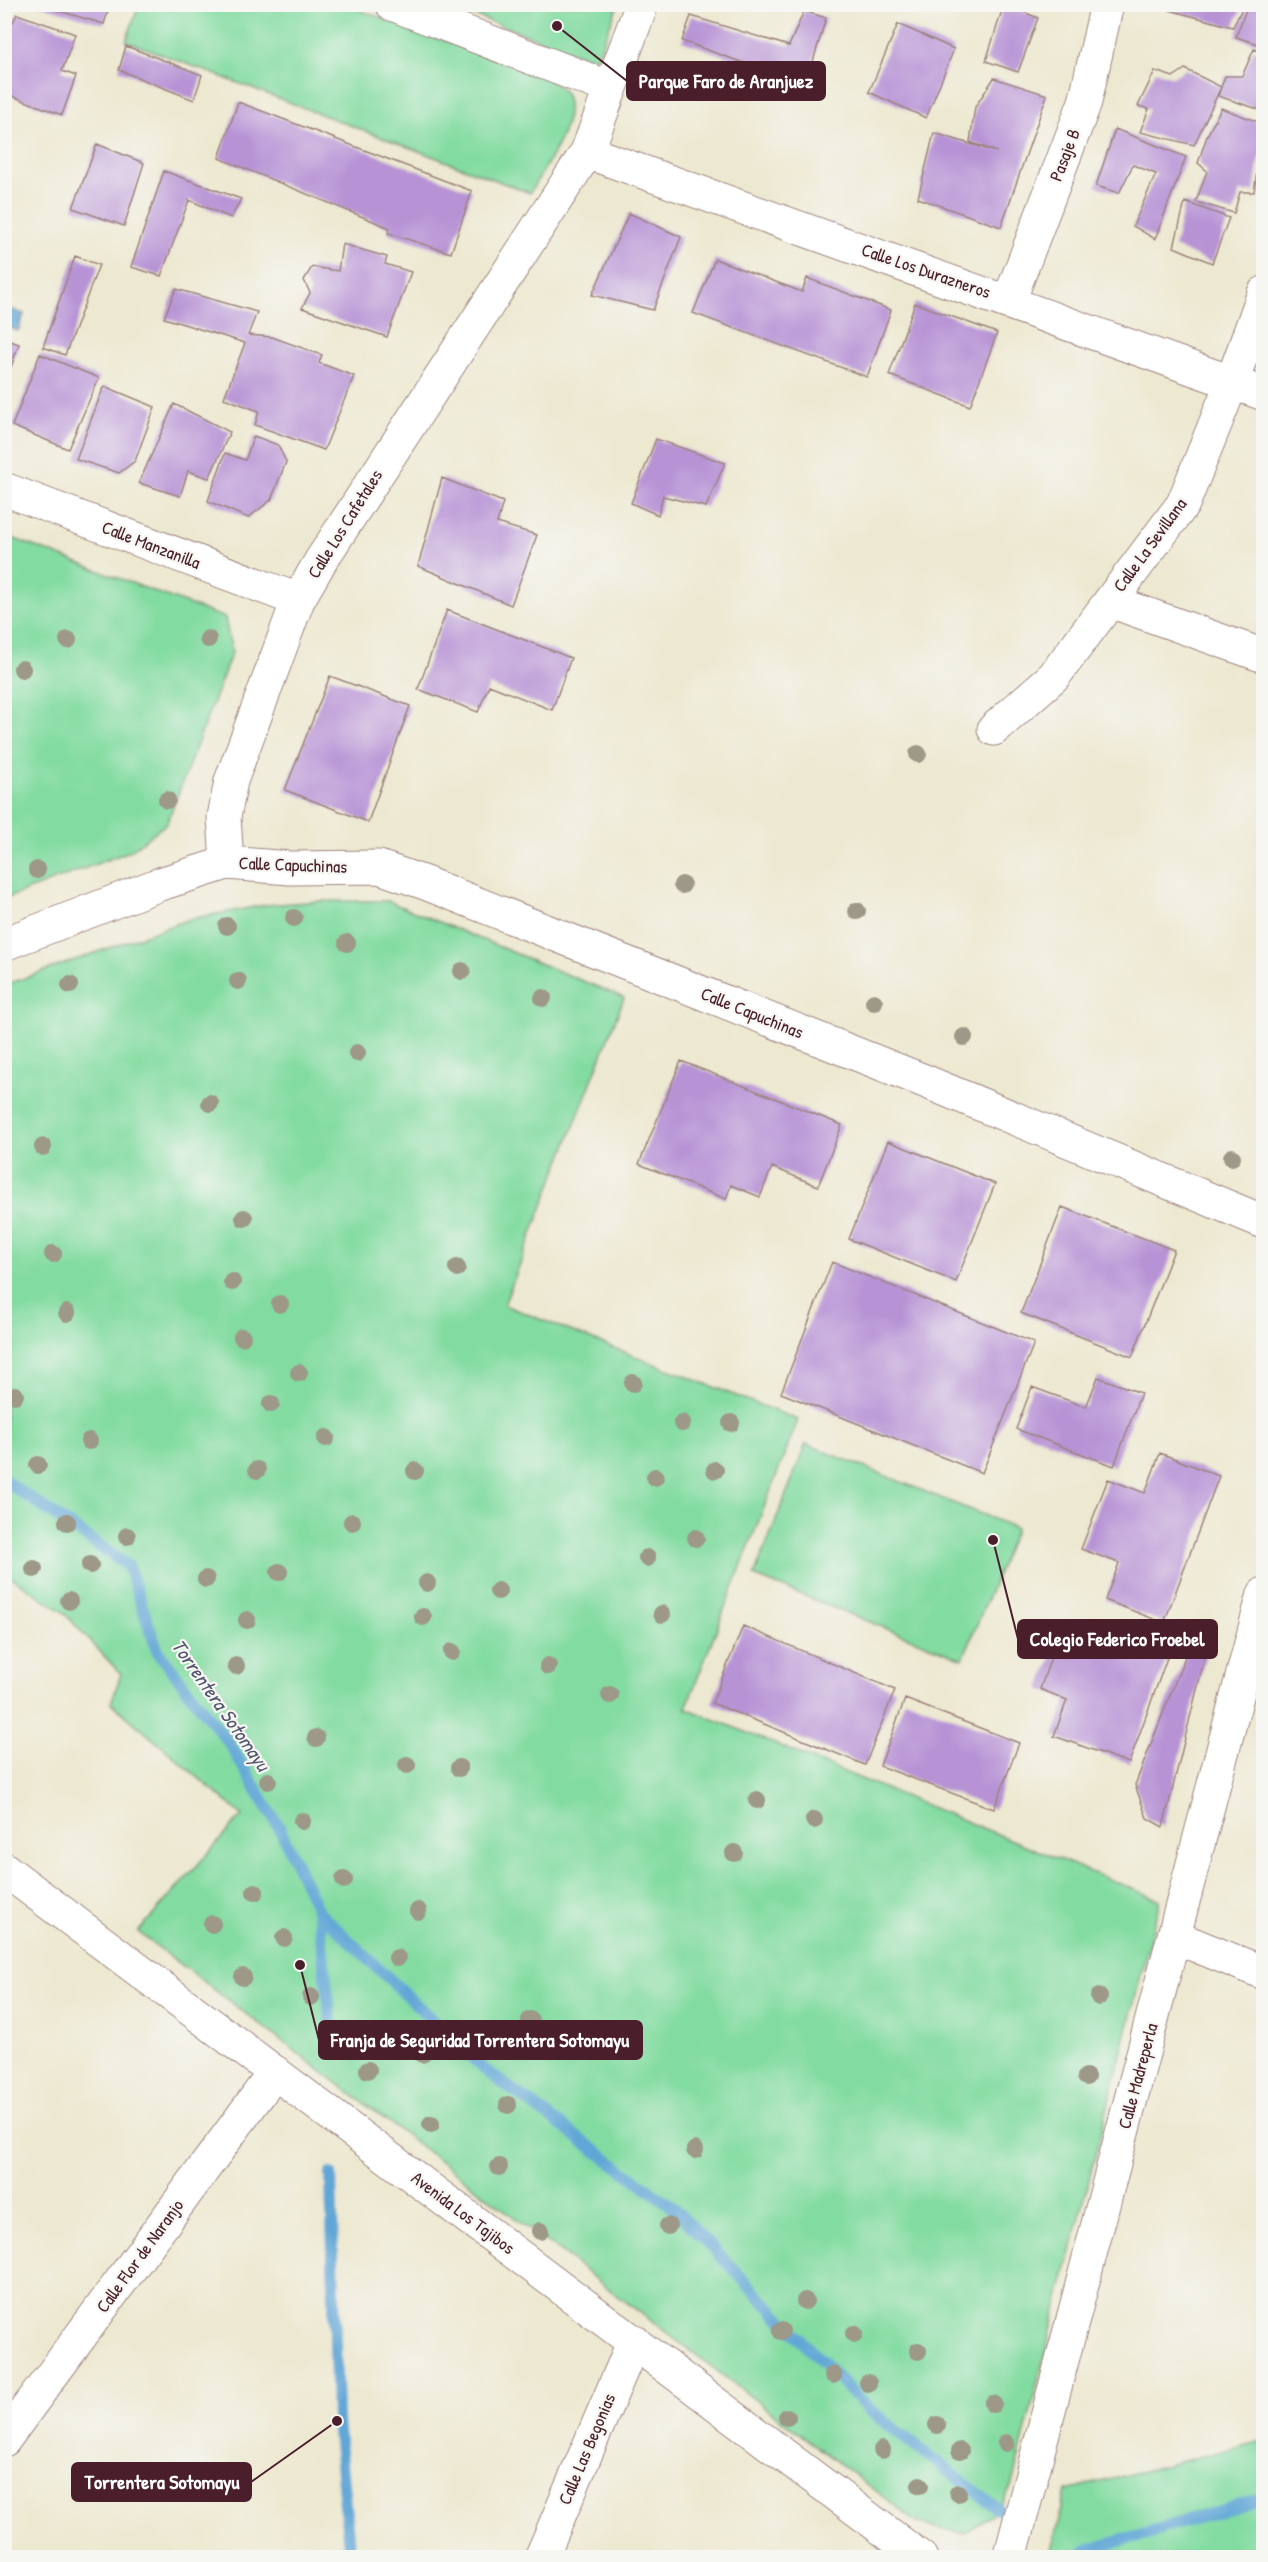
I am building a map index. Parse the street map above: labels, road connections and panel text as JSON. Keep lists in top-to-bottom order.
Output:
{
  "streets": {
    "street": [
      "Pasaje B",
      "Calle Los Durazneros",
      "Calle Los Cafetales",
      "Calle Manzanilla",
      "Calle La Sevillana",
      "Calle Capuchinas",
      "Calle Madreperla",
      "Avenida Los Tajibos",
      "Calle Flor de Naranjo",
      "Calle Las Begonias"
    ]
  },
  "crossings": [
    ["Pasaje B", "Calle Los Durazneros"],
    ["Calle Los Durazneros", "Calle Los Cafetales"],
    ["Calle Los Durazneros", "Calle La Sevillana"],
    ["Calle Los Cafetales", "Calle Manzanilla"],
    ["Calle Los Cafetales", "Calle Capuchinas"],
    ["Avenida Los Tajibos", "Calle Flor de Naranjo"],
    ["Avenida Los Tajibos", "Calle Las Begonias"]
  ],
  "water": ["Torrentera Sotomayu"],
  "places": [
    "Parque Faro de Aranjuez",
    "Colegio Federico Froebel",
    "Franja de Seguridad Torrentera Sotomayu",
    "Torrentera Sotomayu"
  ]
}
